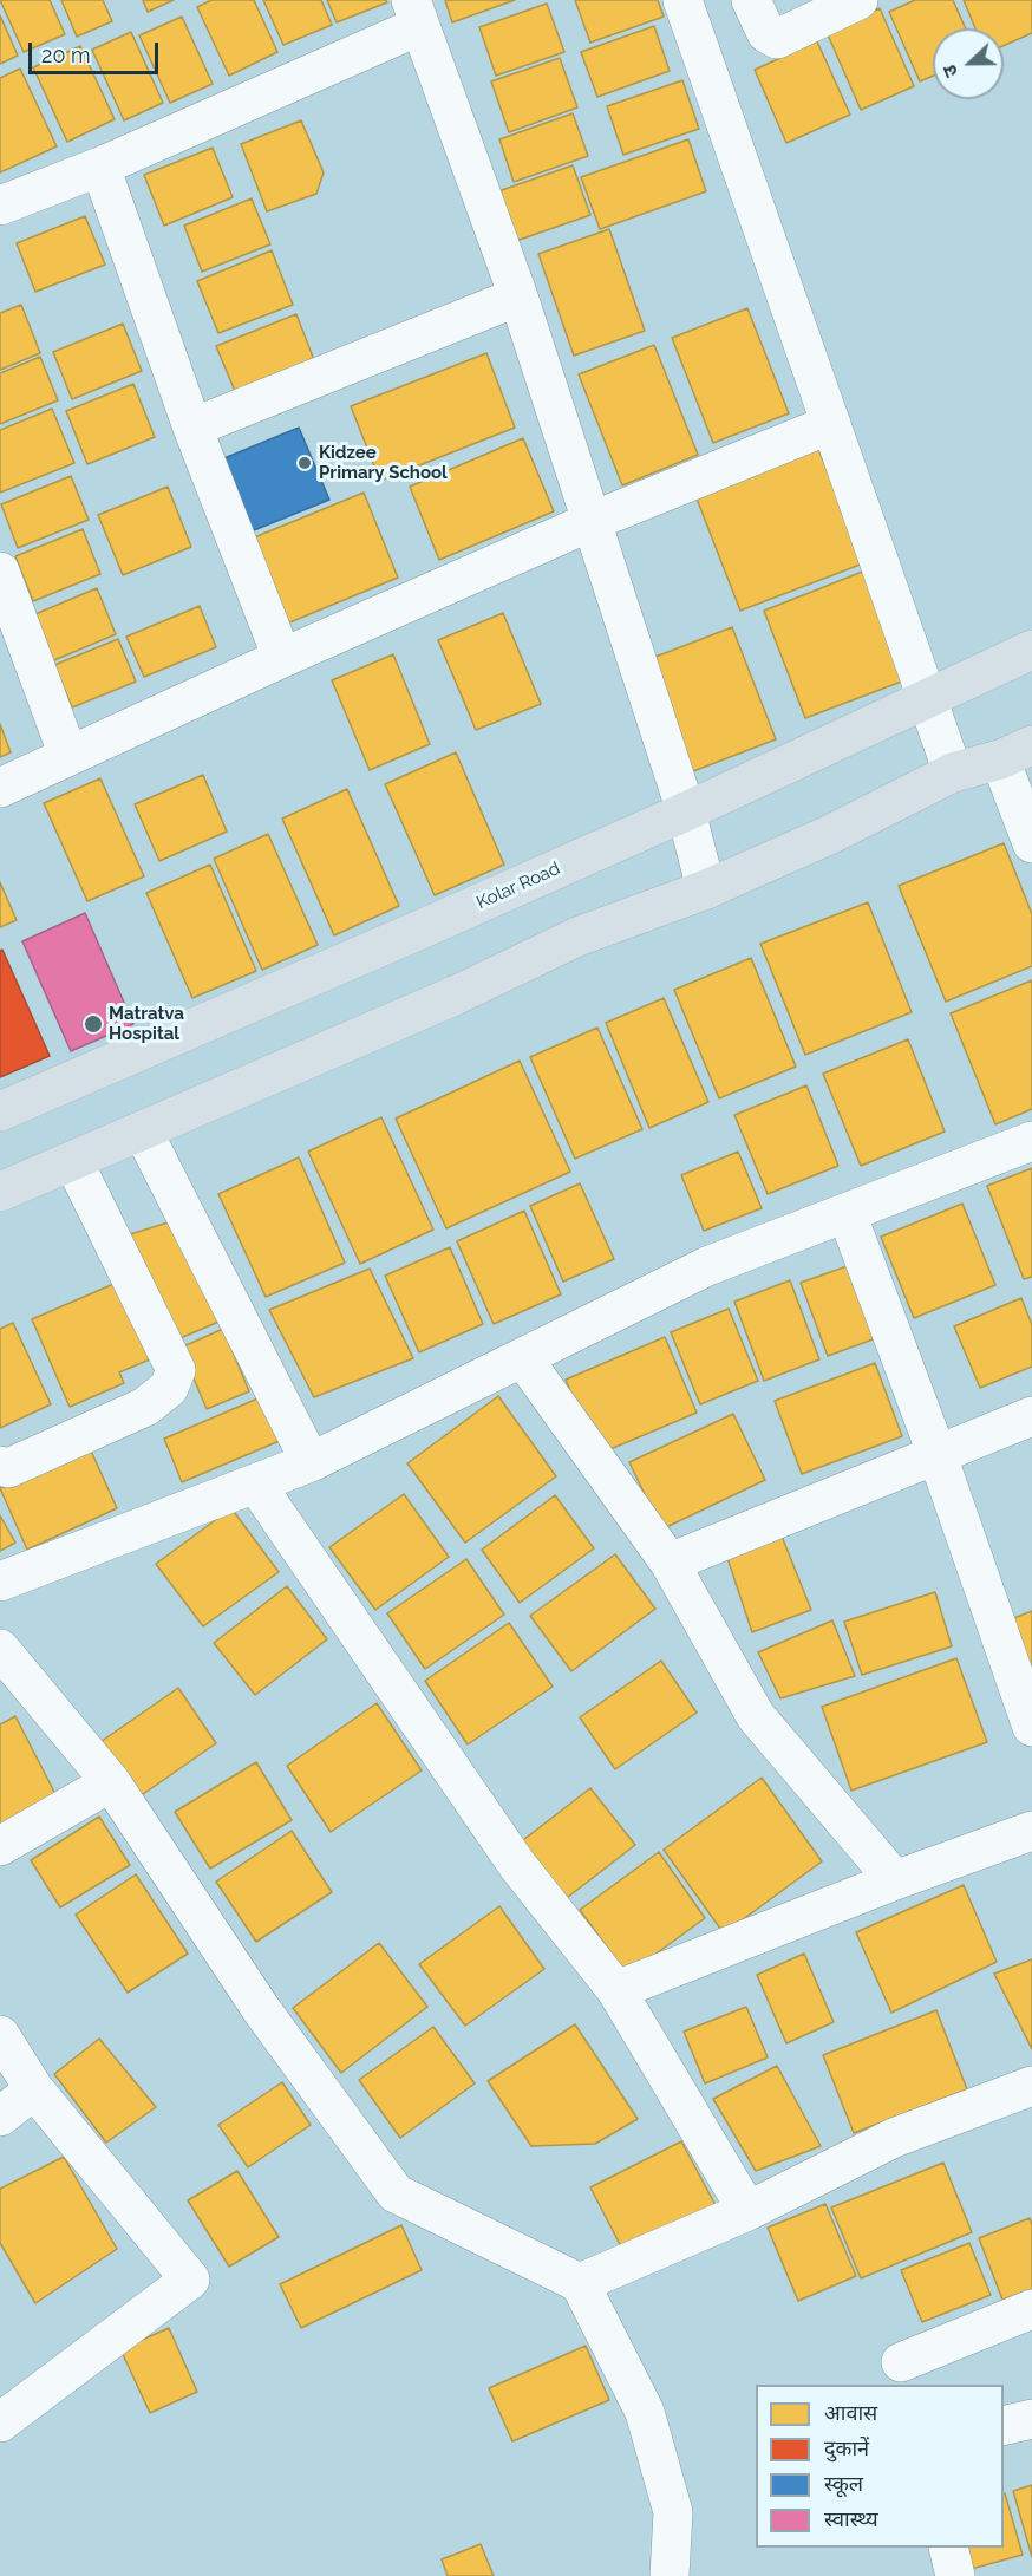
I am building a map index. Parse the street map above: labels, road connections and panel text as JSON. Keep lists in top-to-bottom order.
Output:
{
  "streets": {
    "main road": ["Kolar Road"]
  },
  "places": ["Kidzee Primary School", "Matratva Hospital"],
  "legend": [
    "आवास",
    "दुकानें",
    "स्कूल",
    "स्वास्थ्य"
  ],
  "scale_bar": "20 m",
  "north": "left"
}
